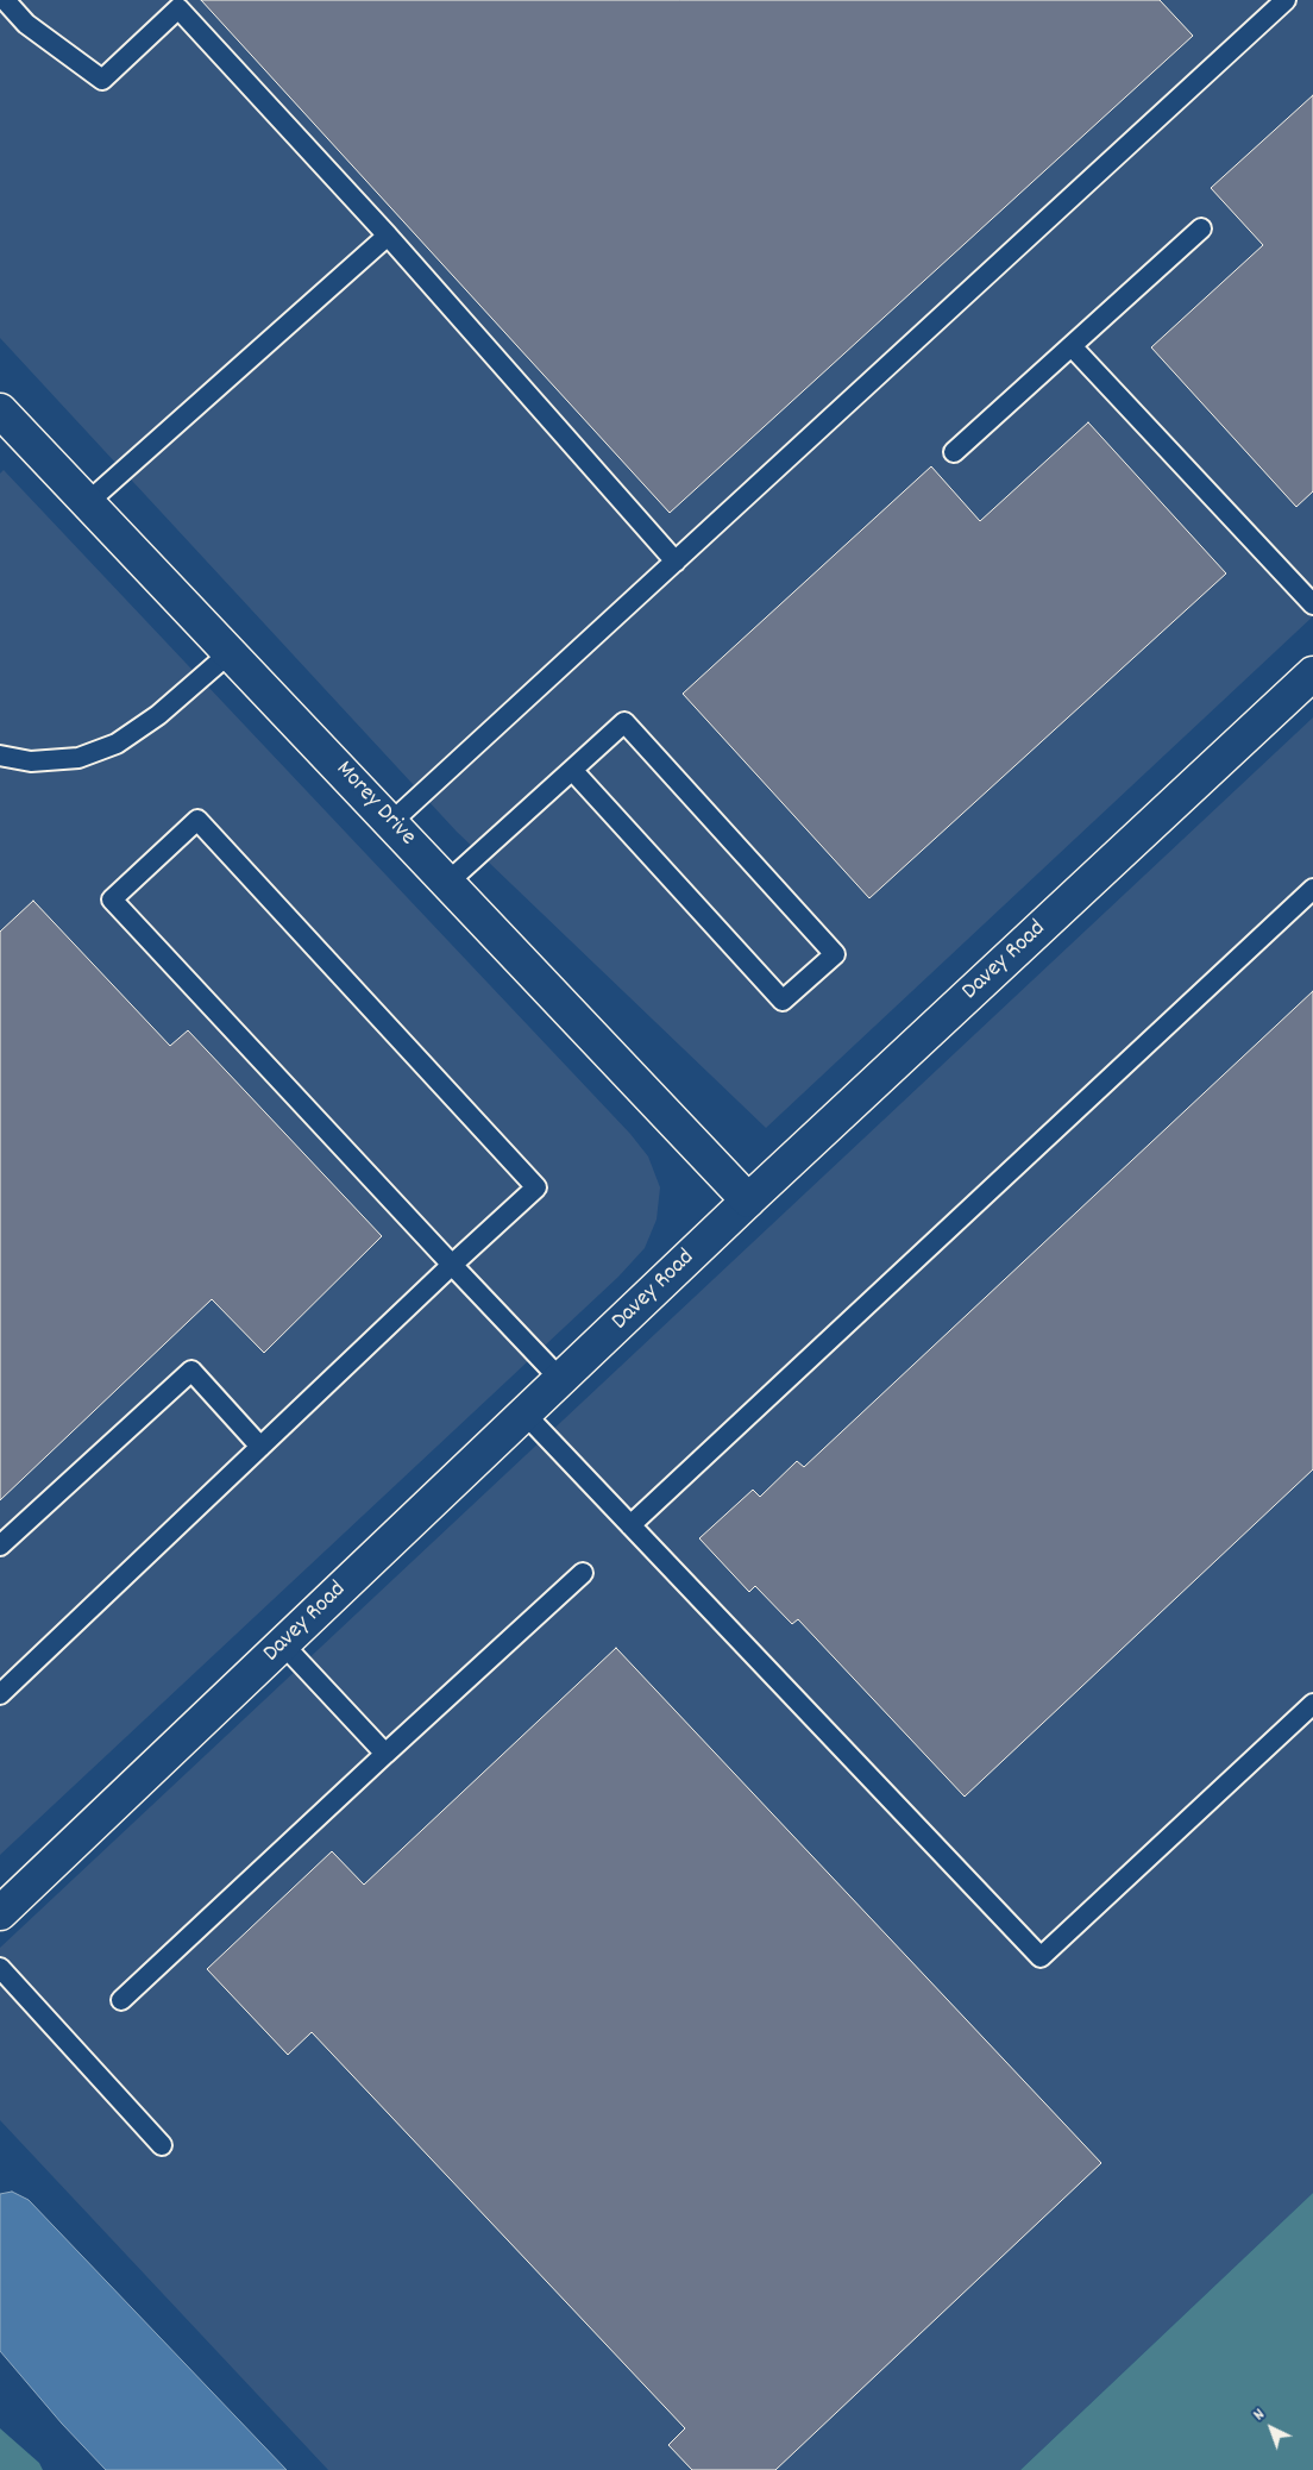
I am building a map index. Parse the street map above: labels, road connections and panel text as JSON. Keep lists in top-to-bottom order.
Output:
{
  "streets": {
    "street": ["Morey Drive", "Davey Road"]
  },
  "crossings": [
    ["Morey Drive", "Davey Road"]
  ],
  "north": "top left"
}
